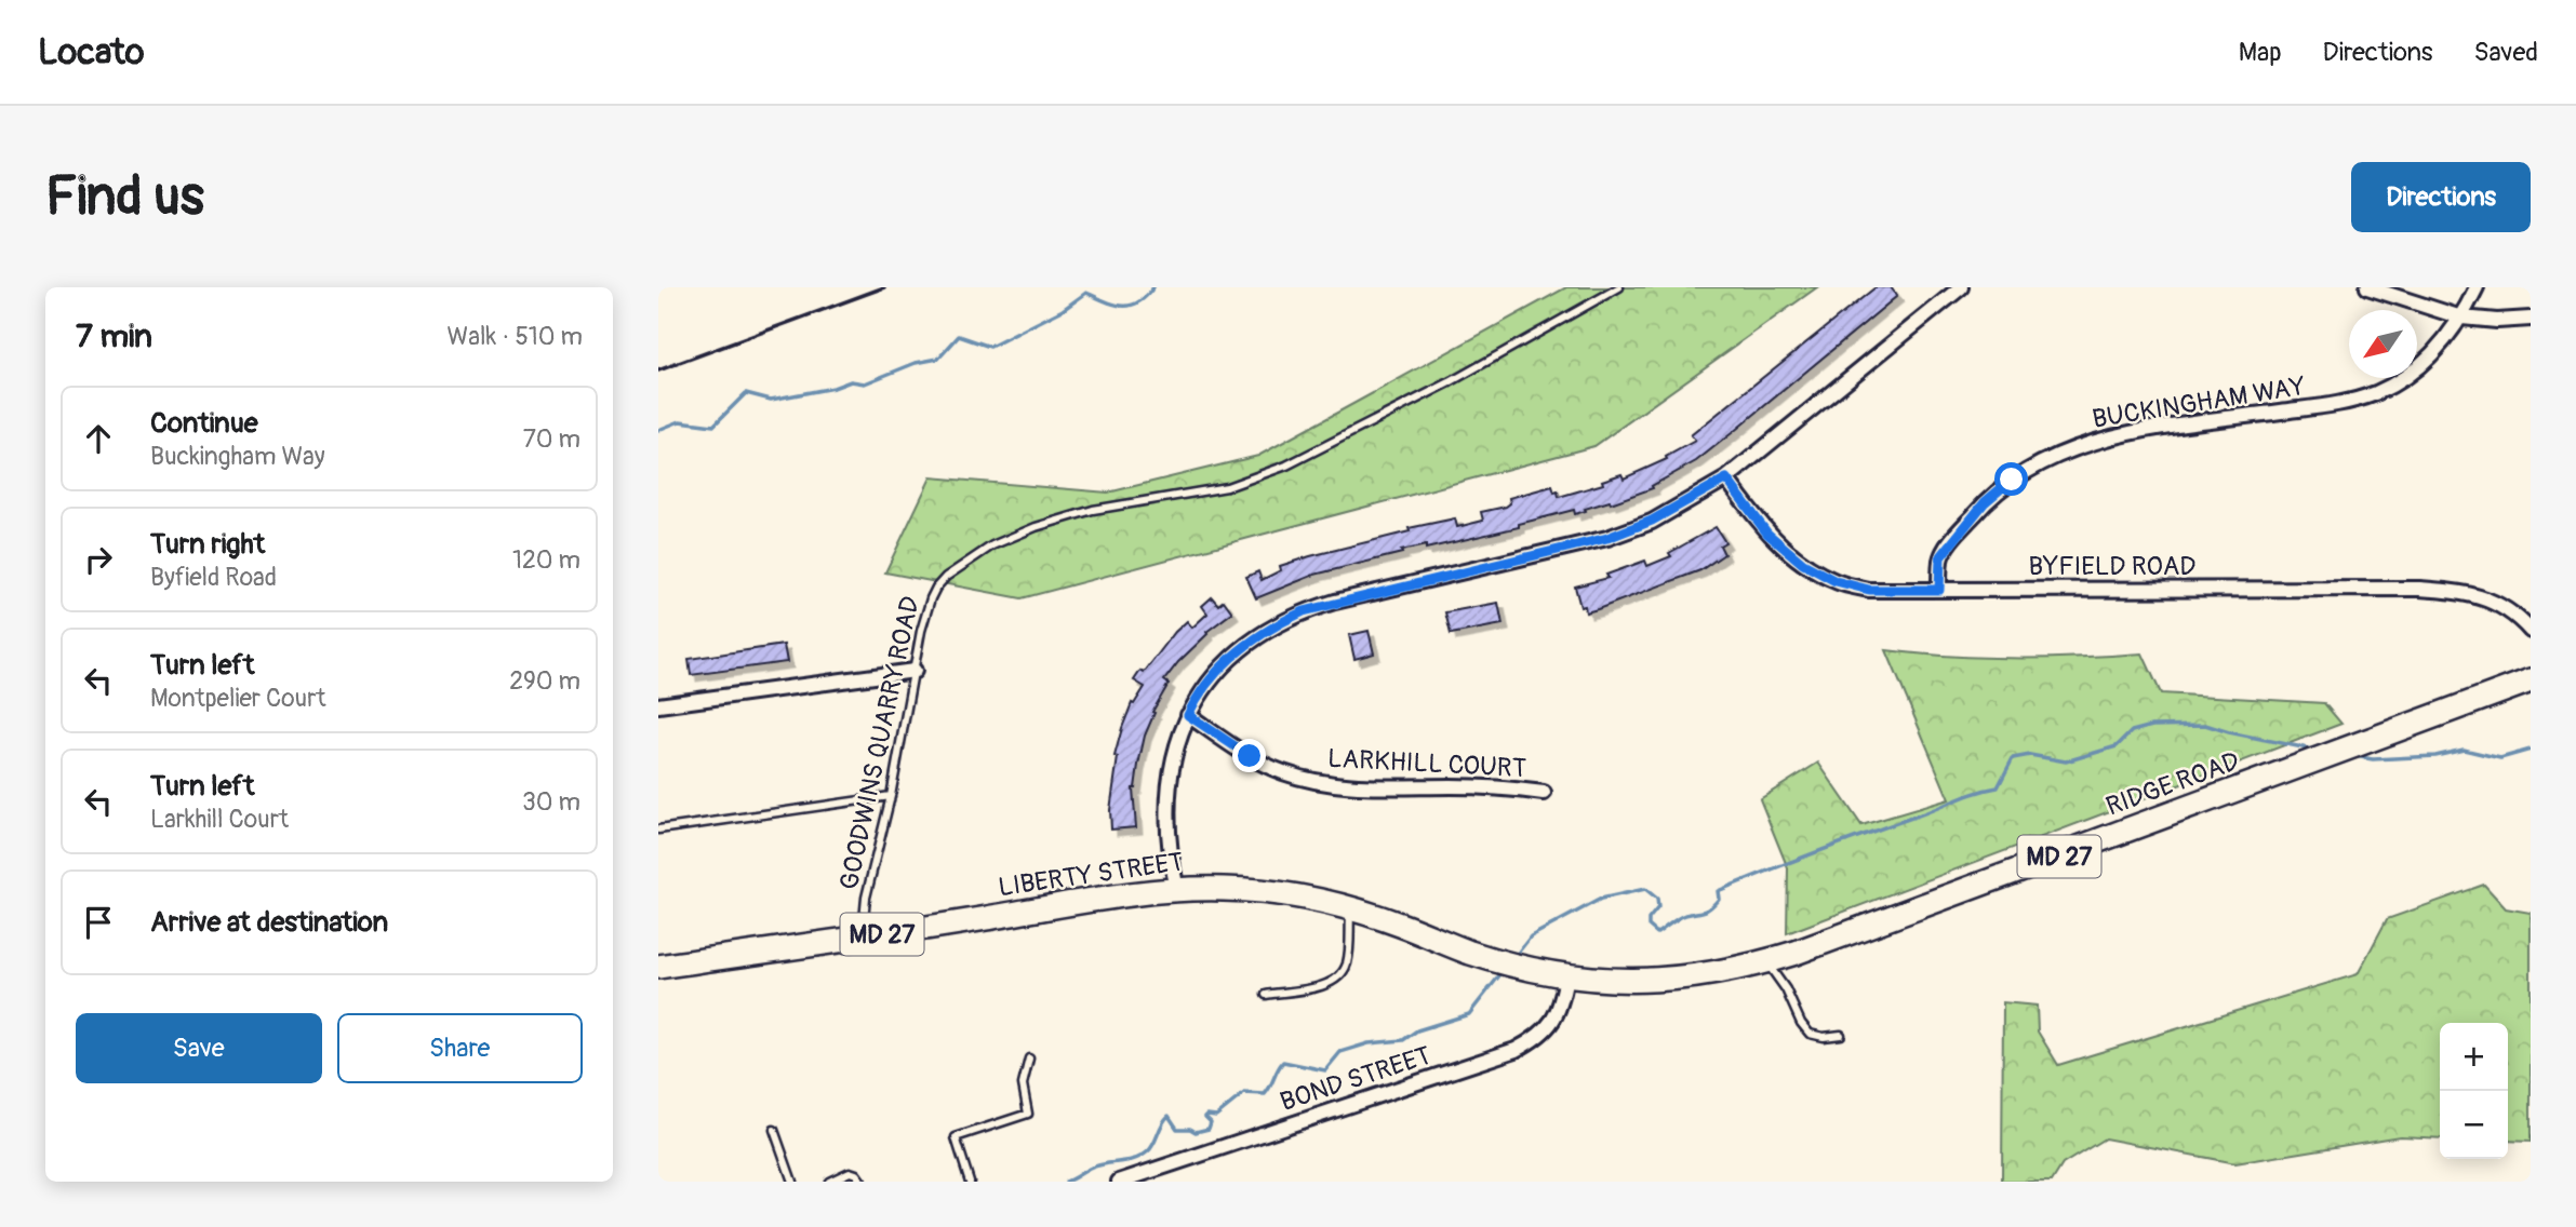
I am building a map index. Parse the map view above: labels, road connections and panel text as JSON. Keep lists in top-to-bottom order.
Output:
{
  "streets": {
    "highway": ["RIDGE ROAD", "MD 27", "LIBERTY STREET"],
    "street": [
      "BUCKINGHAM WAY",
      "BYFIELD ROAD",
      "LARKHILL COURT",
      "BOND STREET"
    ],
    "lane": ["GOODWINS QUARRY ROAD"]
  },
  "crossings": [
    ["BUCKINGHAM WAY", "BYFIELD ROAD"],
    ["GOODWINS QUARRY ROAD", "LIBERTY STREET"],
    ["RIDGE ROAD", "LIBERTY STREET"],
    ["RIDGE ROAD", "BOND STREET"],
    ["LIBERTY STREET", "BOND STREET"]
  ],
  "north": "bottom left",
  "page": {
    "header": "Locato",
    "nav": ["Map", "Directions", "Saved"],
    "buttons": [
      "Directions",
      ["Save", "Share"]
    ],
    "title": "Find us",
    "heading": ["7 min", "Walk · 510 m"],
    "list": [
      ["Continue", "Buckingham Way", "70 m"],
      ["Turn right", "Byfield Road", "120 m"],
      ["Turn left", "Montpelier Court", "290 m"],
      ["Turn left", "Larkhill Court", "30 m"],
      "Arrive at destination"
    ],
    "map_buttons": ["+", "−"]
  }
}
